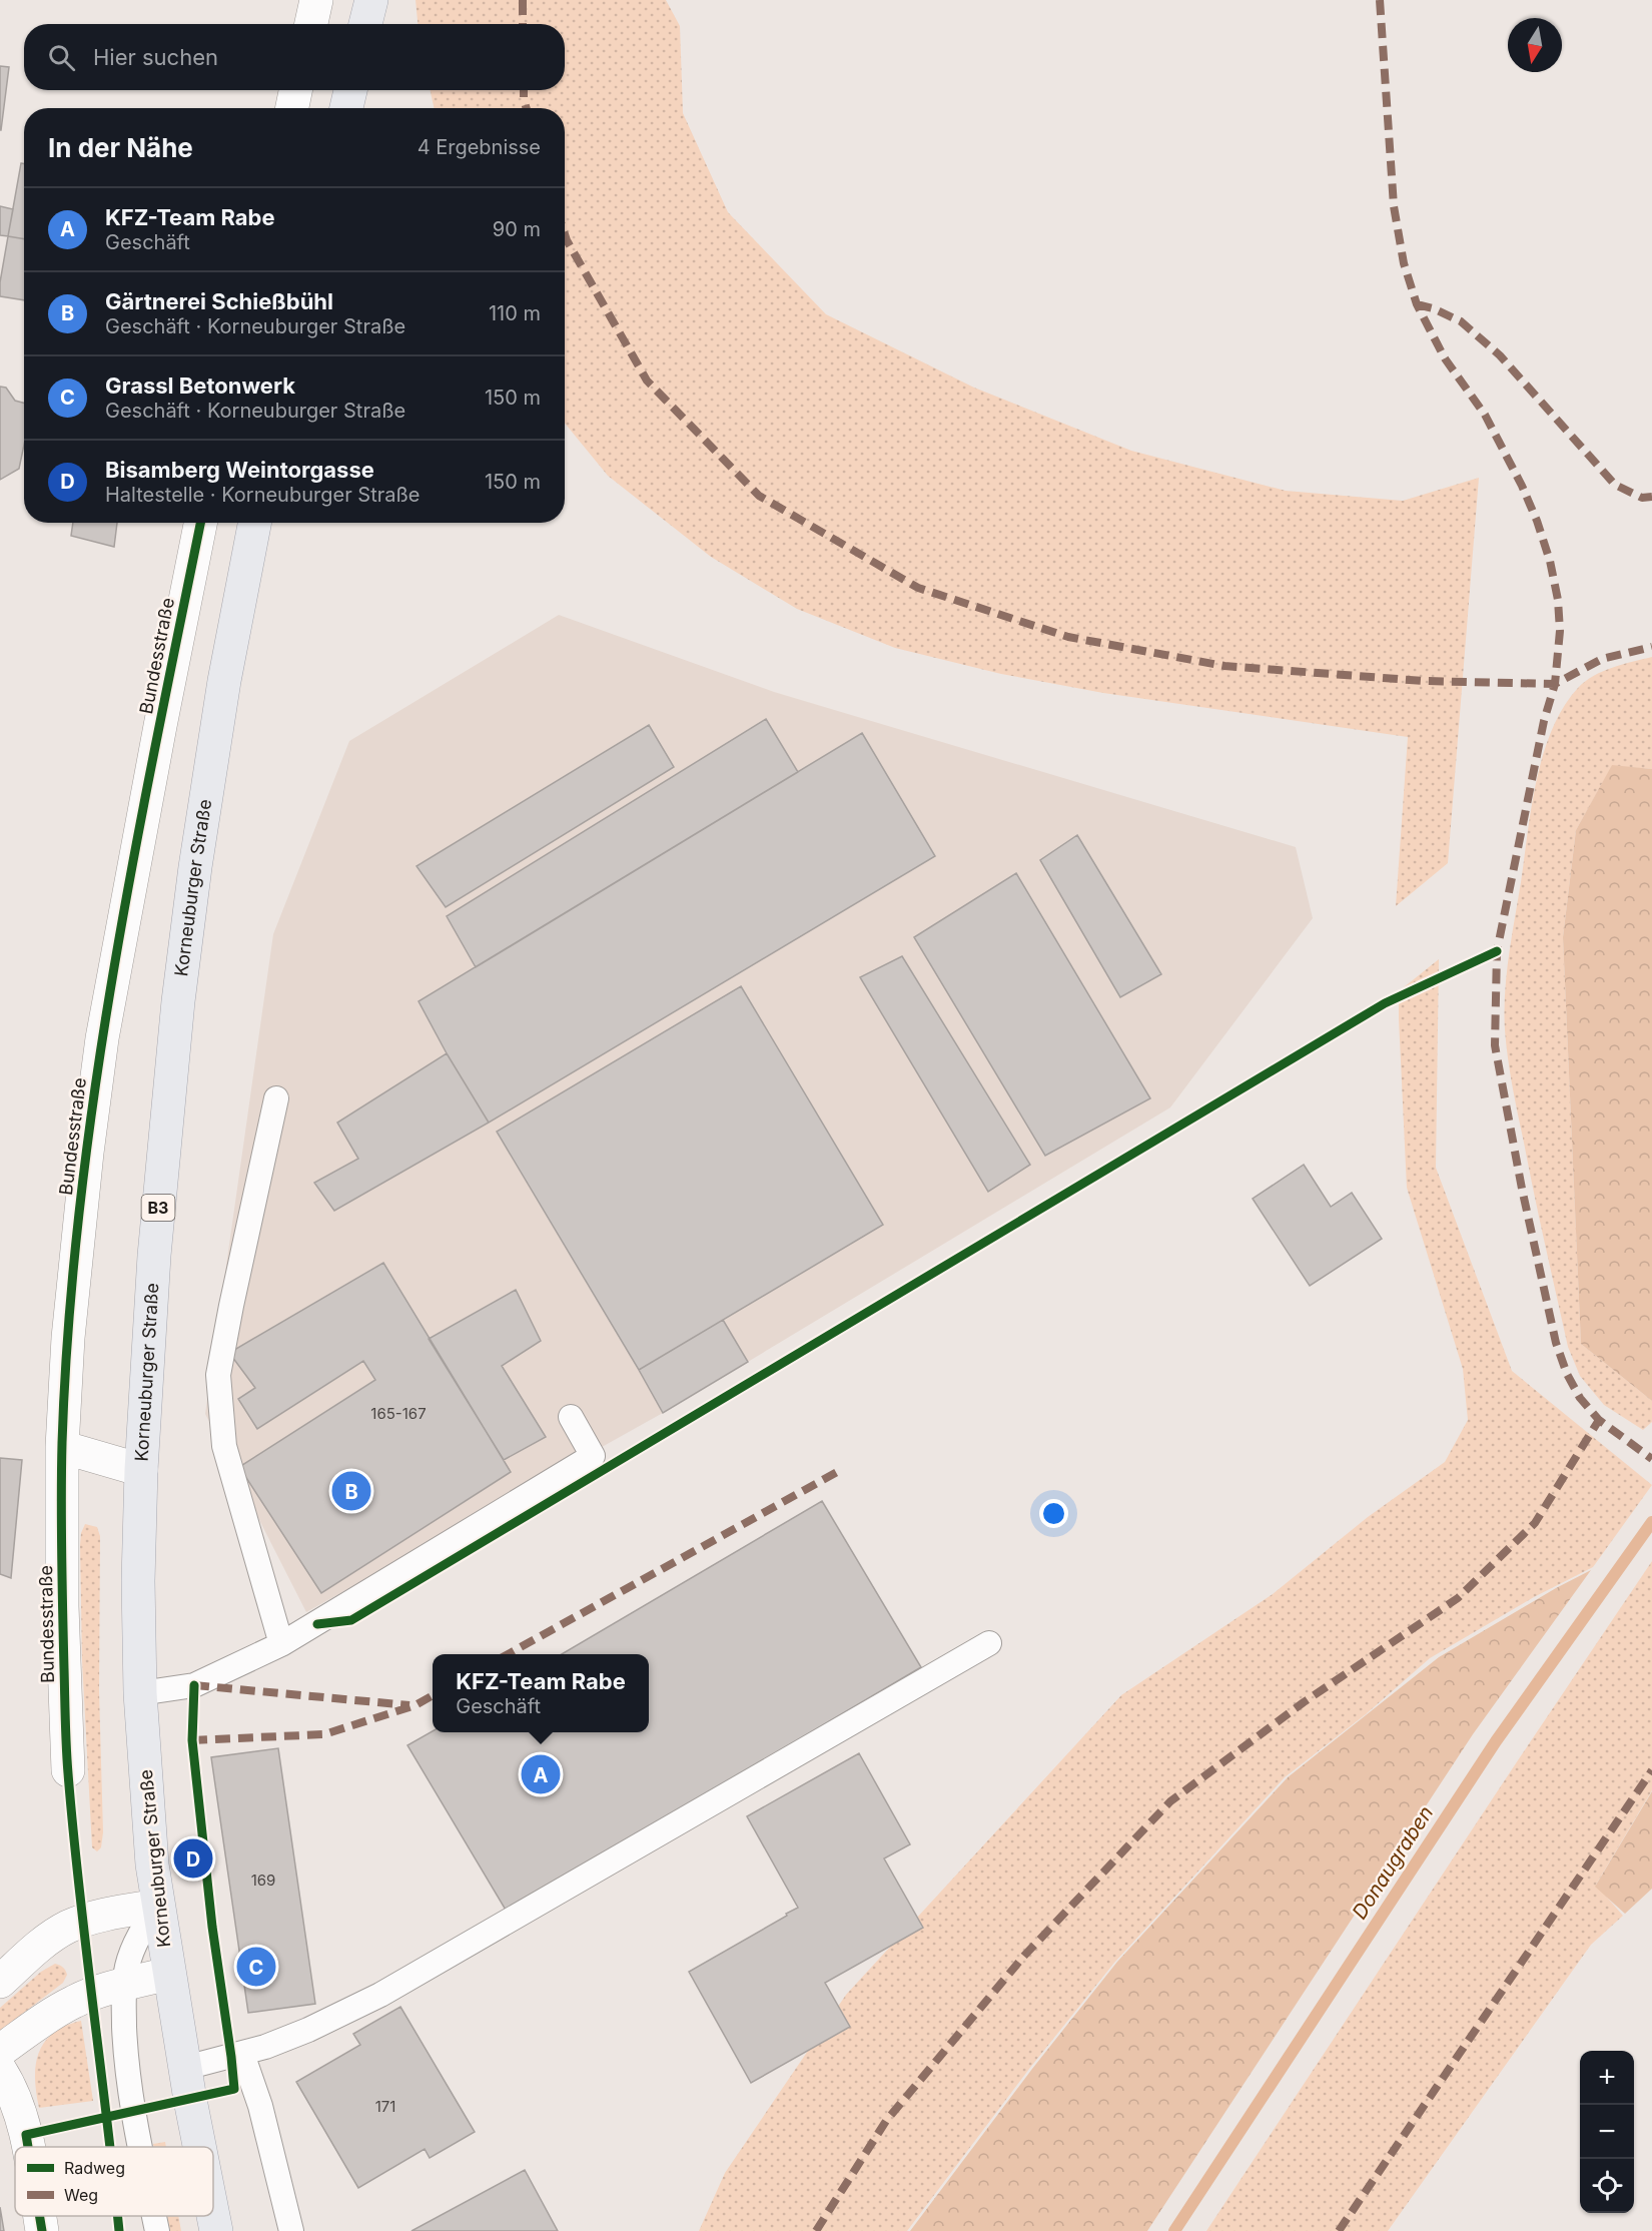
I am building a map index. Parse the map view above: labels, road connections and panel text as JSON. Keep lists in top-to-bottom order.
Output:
{
  "streets": {
    "main road": ["Korneuburger Straße", "B3"],
    "street": ["Bundesstraße"]
  },
  "water": ["Donaugraben"],
  "house_numbers": ["165-167", "169", "171"],
  "legend": ["Radweg", "Weg"],
  "north": "bottom",
  "page": {
    "search": "Hier suchen",
    "heading": ["In der Nähe", "4 Ergebnisse"],
    "list": [
      {
        "mark": "A",
        "name": "KFZ-Team Rabe",
        "note": "Geschäft",
        "value": "90 m"
      },
      {
        "mark": "B",
        "name": "Gärtnerei Schießbühl",
        "note": "Geschäft · Korneuburger Straße",
        "value": "110 m"
      },
      {
        "mark": "C",
        "name": "Grassl Betonwerk",
        "note": "Geschäft · Korneuburger Straße",
        "value": "150 m"
      },
      {
        "mark": "D",
        "name": "Bisamberg Weintorgasse",
        "note": "Haltestelle · Korneuburger Straße",
        "value": "150 m"
      }
    ],
    "pins": [
      "B",
      "A",
      "D",
      "C"
    ],
    "popup": ["KFZ-Team Rabe", "Geschäft"],
    "map_buttons": ["+", "−"]
  }
}
